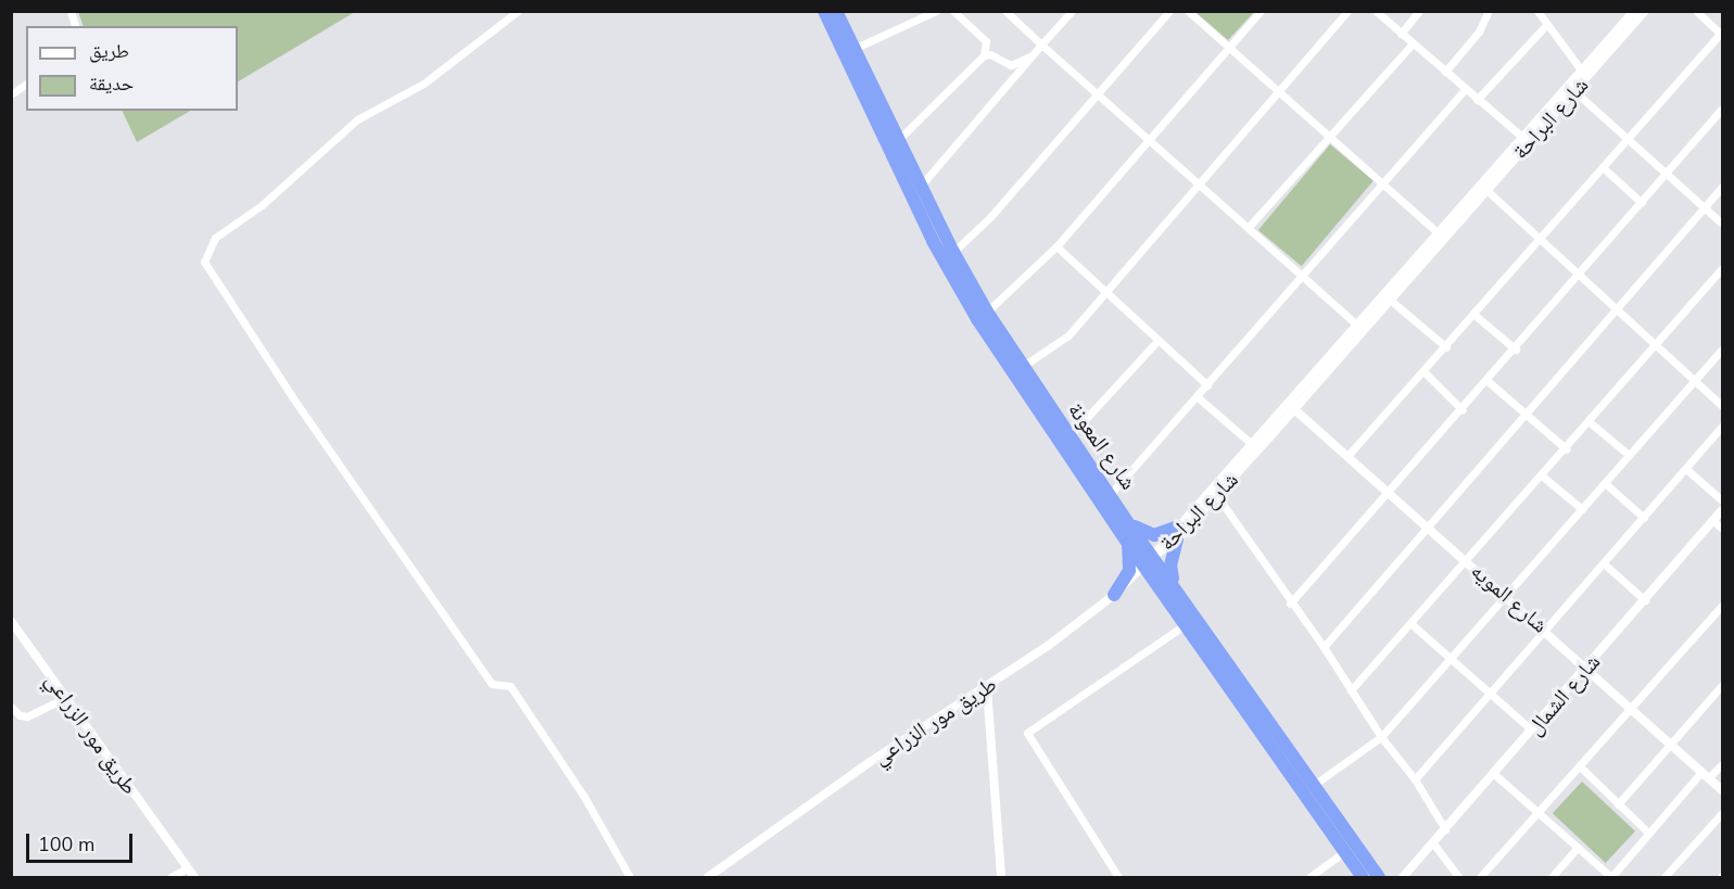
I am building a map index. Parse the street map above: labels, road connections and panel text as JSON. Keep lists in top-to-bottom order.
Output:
{
  "streets": {
    "highway": ["شارع المعونة"],
    "street": [
      "شارع البراحة",
      "شارع المويه",
      "شارع الشمال",
      "طريق مور الزراعي"
    ]
  },
  "crossings": [
    ["شارع البراحة", "شارع المعونة"],
    ["شارع البراحة", "شارع المويه"],
    ["شارع البراحة", "طريق مور الزراعي"],
    ["شارع المعونة", "طريق مور الزراعي"],
    ["شارع المويه", "شارع الشمال"]
  ],
  "legend": ["طريق", "حديقة"],
  "scale_bar": "100 m"
}
